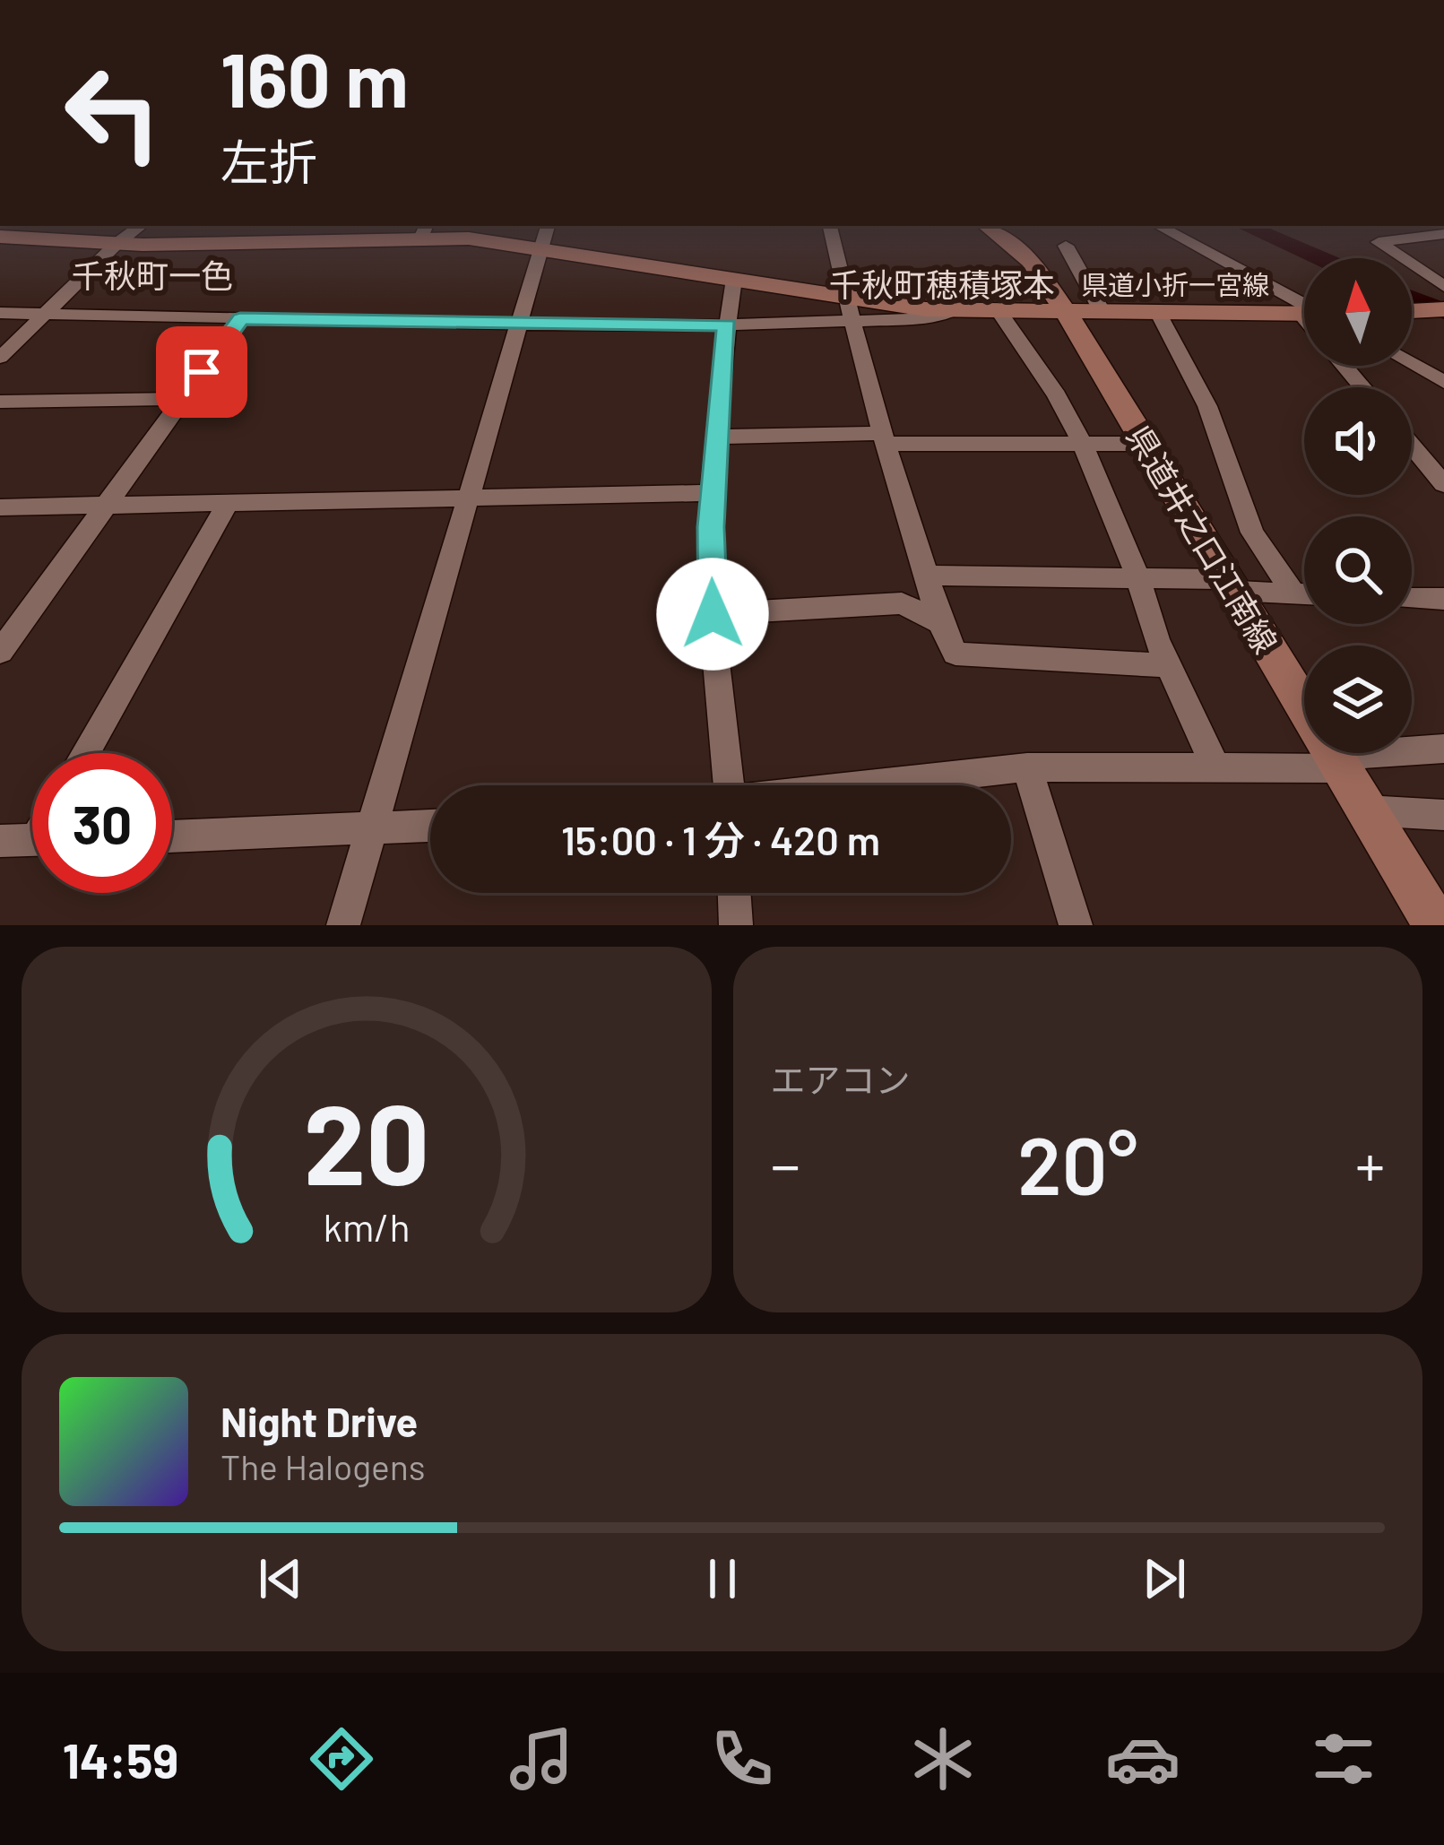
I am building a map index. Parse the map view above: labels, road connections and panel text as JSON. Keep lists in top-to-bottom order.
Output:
{
  "streets": {
    "main road": ["県道小折一宮線", "県道井之口江南線"]
  },
  "crossings": [
    ["県道小折一宮線", "県道井之口江南線"]
  ],
  "districts": ["千秋町一色", "千秋町穂積塚本"],
  "north": "top",
  "page": {
    "turn": ["160 m", "左折"],
    "limit": "30",
    "trip": "15:00 · 1 分 · 420 m",
    "tile": "エアコン",
    "heat": ["−", "20°", "+"],
    "song": ["Night Drive", "The Halogens"],
    "tabs": "14:59",
    "gauge": ["20", "km/h"]
  }
}
